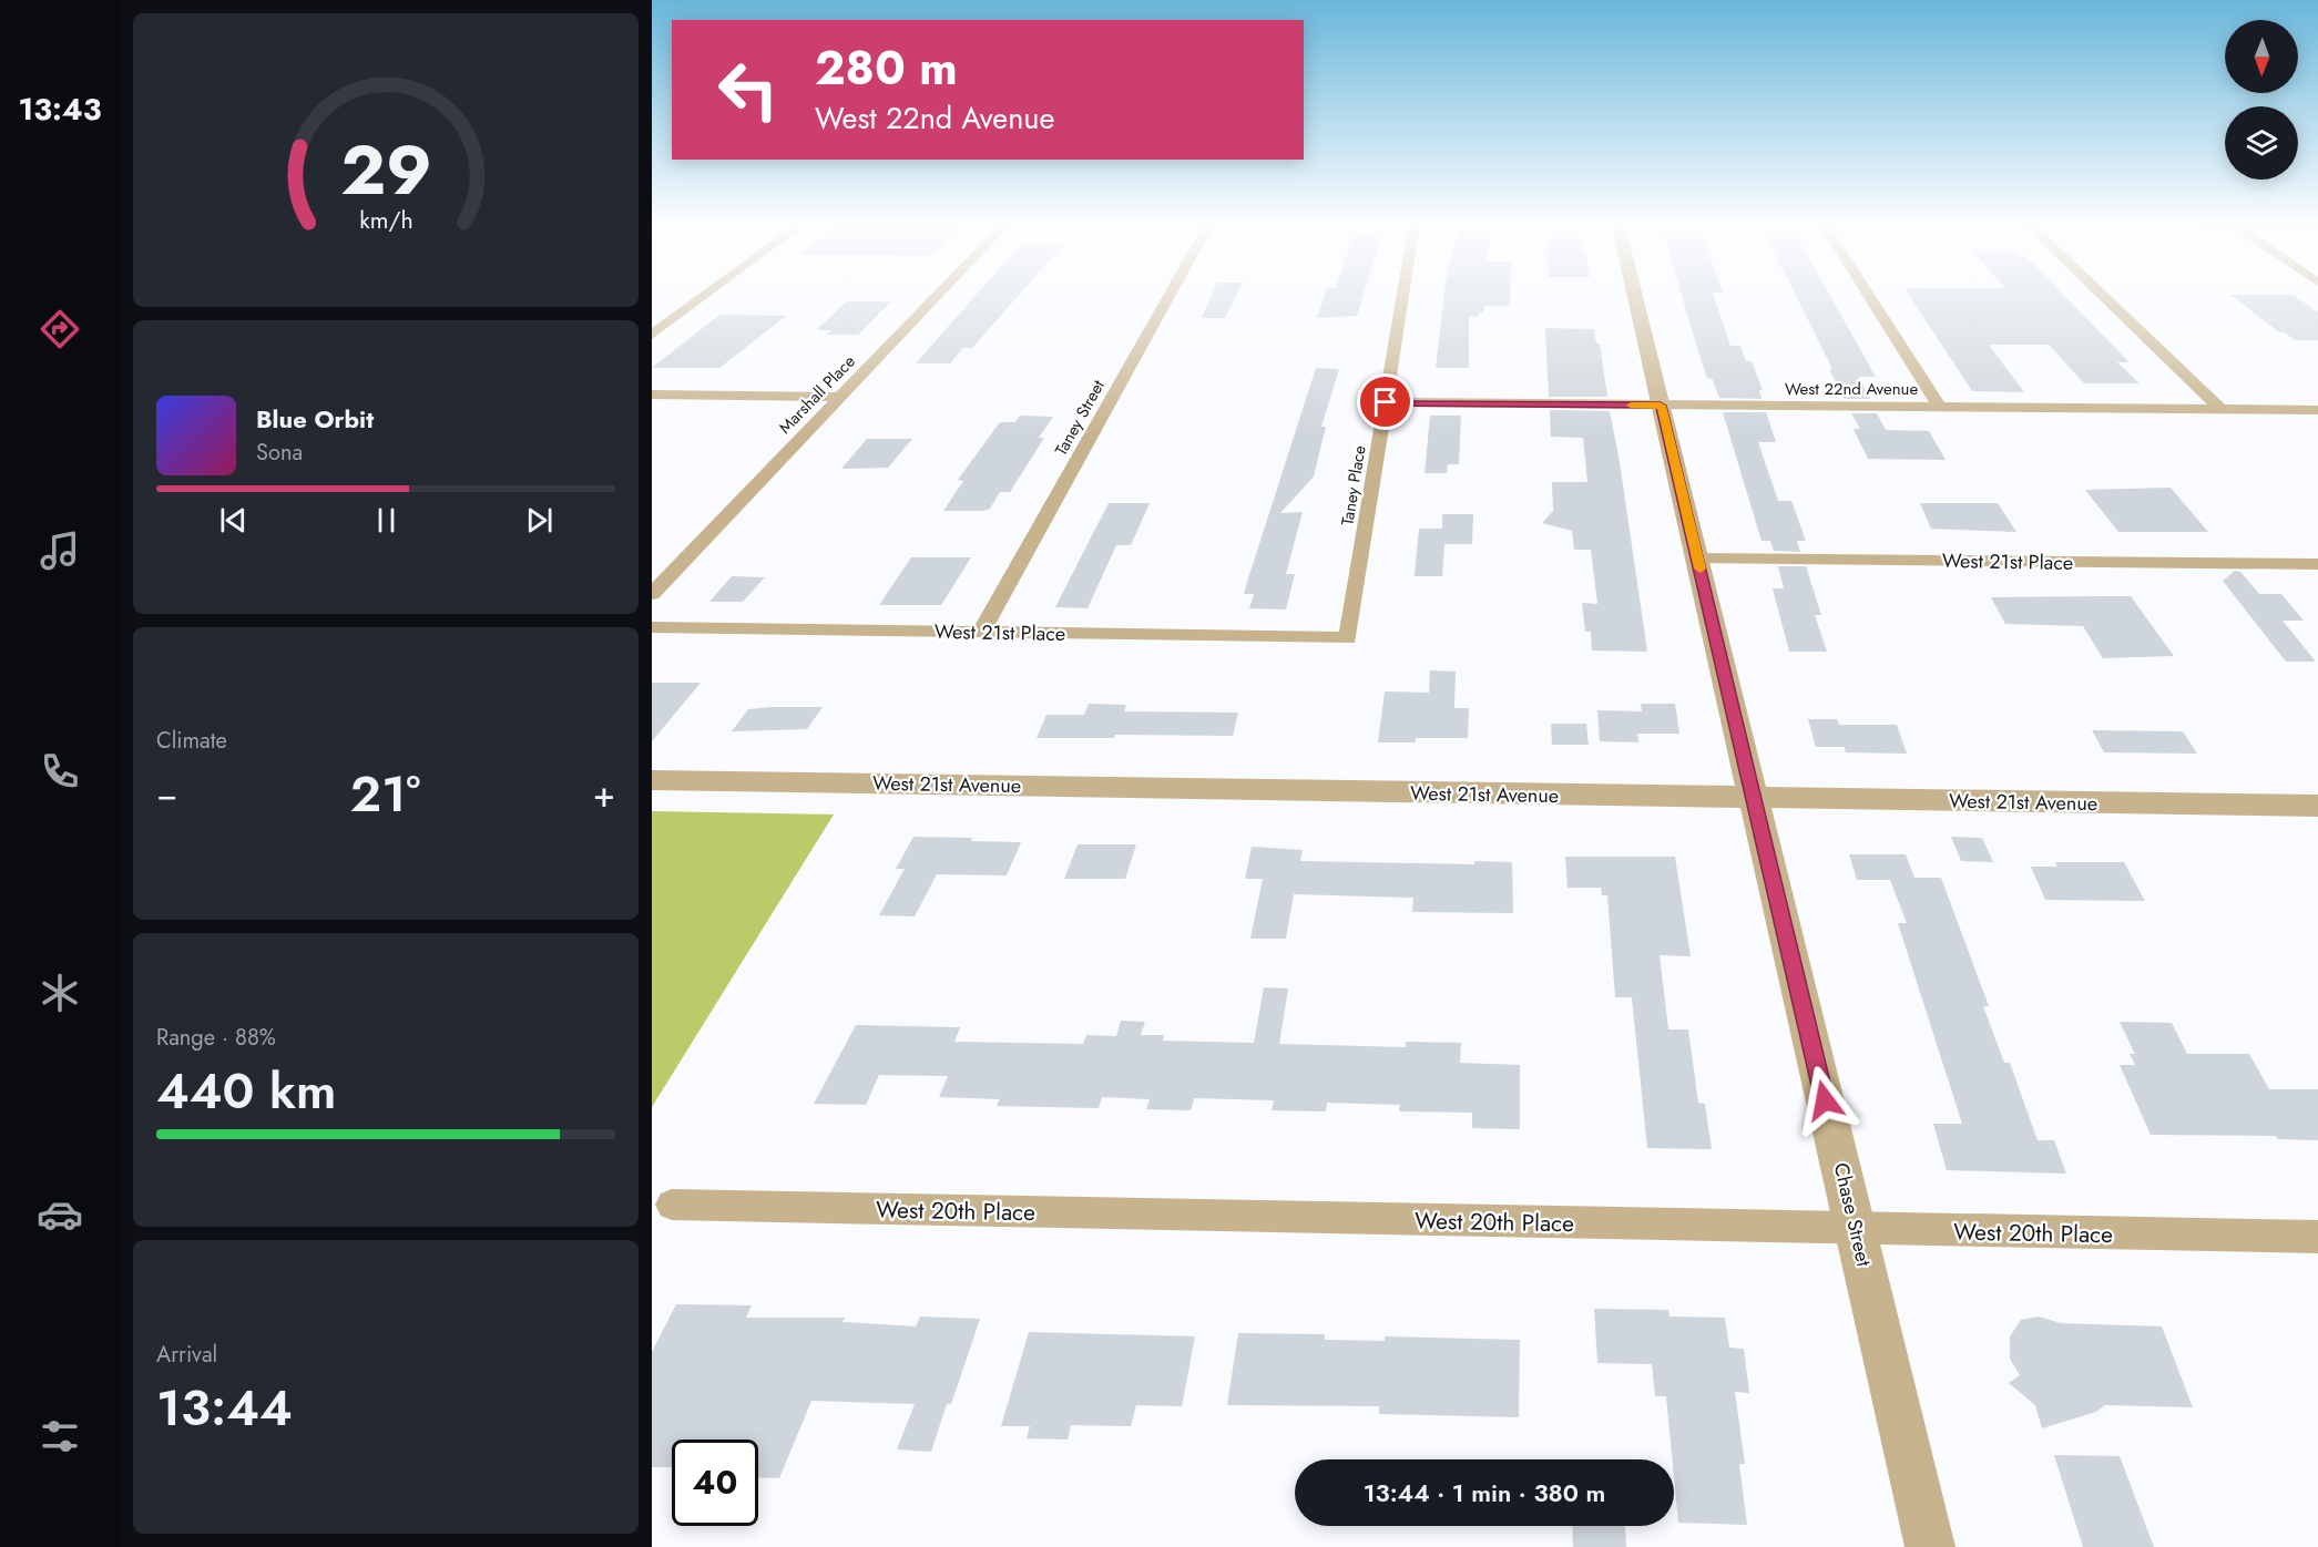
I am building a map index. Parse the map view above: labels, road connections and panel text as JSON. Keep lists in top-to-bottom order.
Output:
{
  "streets": {
    "street": [
      "West 22nd Avenue",
      "Marshall Place",
      "Taney Street",
      "Taney Place",
      "West 21st Place",
      "West 21st Avenue",
      "West 20th Place",
      "Chase Street"
    ]
  },
  "crossings": [
    ["West 22nd Avenue", "Taney Place"],
    ["West 22nd Avenue", "Chase Street"],
    ["Taney Street", "West 21st Place"],
    ["Taney Place", "West 21st Place"],
    ["West 21st Place", "Chase Street"],
    ["West 21st Avenue", "Chase Street"],
    ["West 20th Place", "Chase Street"]
  ],
  "north": "bottom",
  "page": {
    "tabs": "13:43",
    "turn": ["280 m", "West 22nd Avenue"],
    "song": ["Blue Orbit", "Sona"],
    "tile": [
      "Climate",
      ["Range · 88%", "440 km"],
      ["Arrival", "13:44"]
    ],
    "heat": ["−", "21°", "+"],
    "limit": "40",
    "trip": "13:44 · 1 min · 380 m",
    "gauge": ["29", "km/h"]
  }
}
